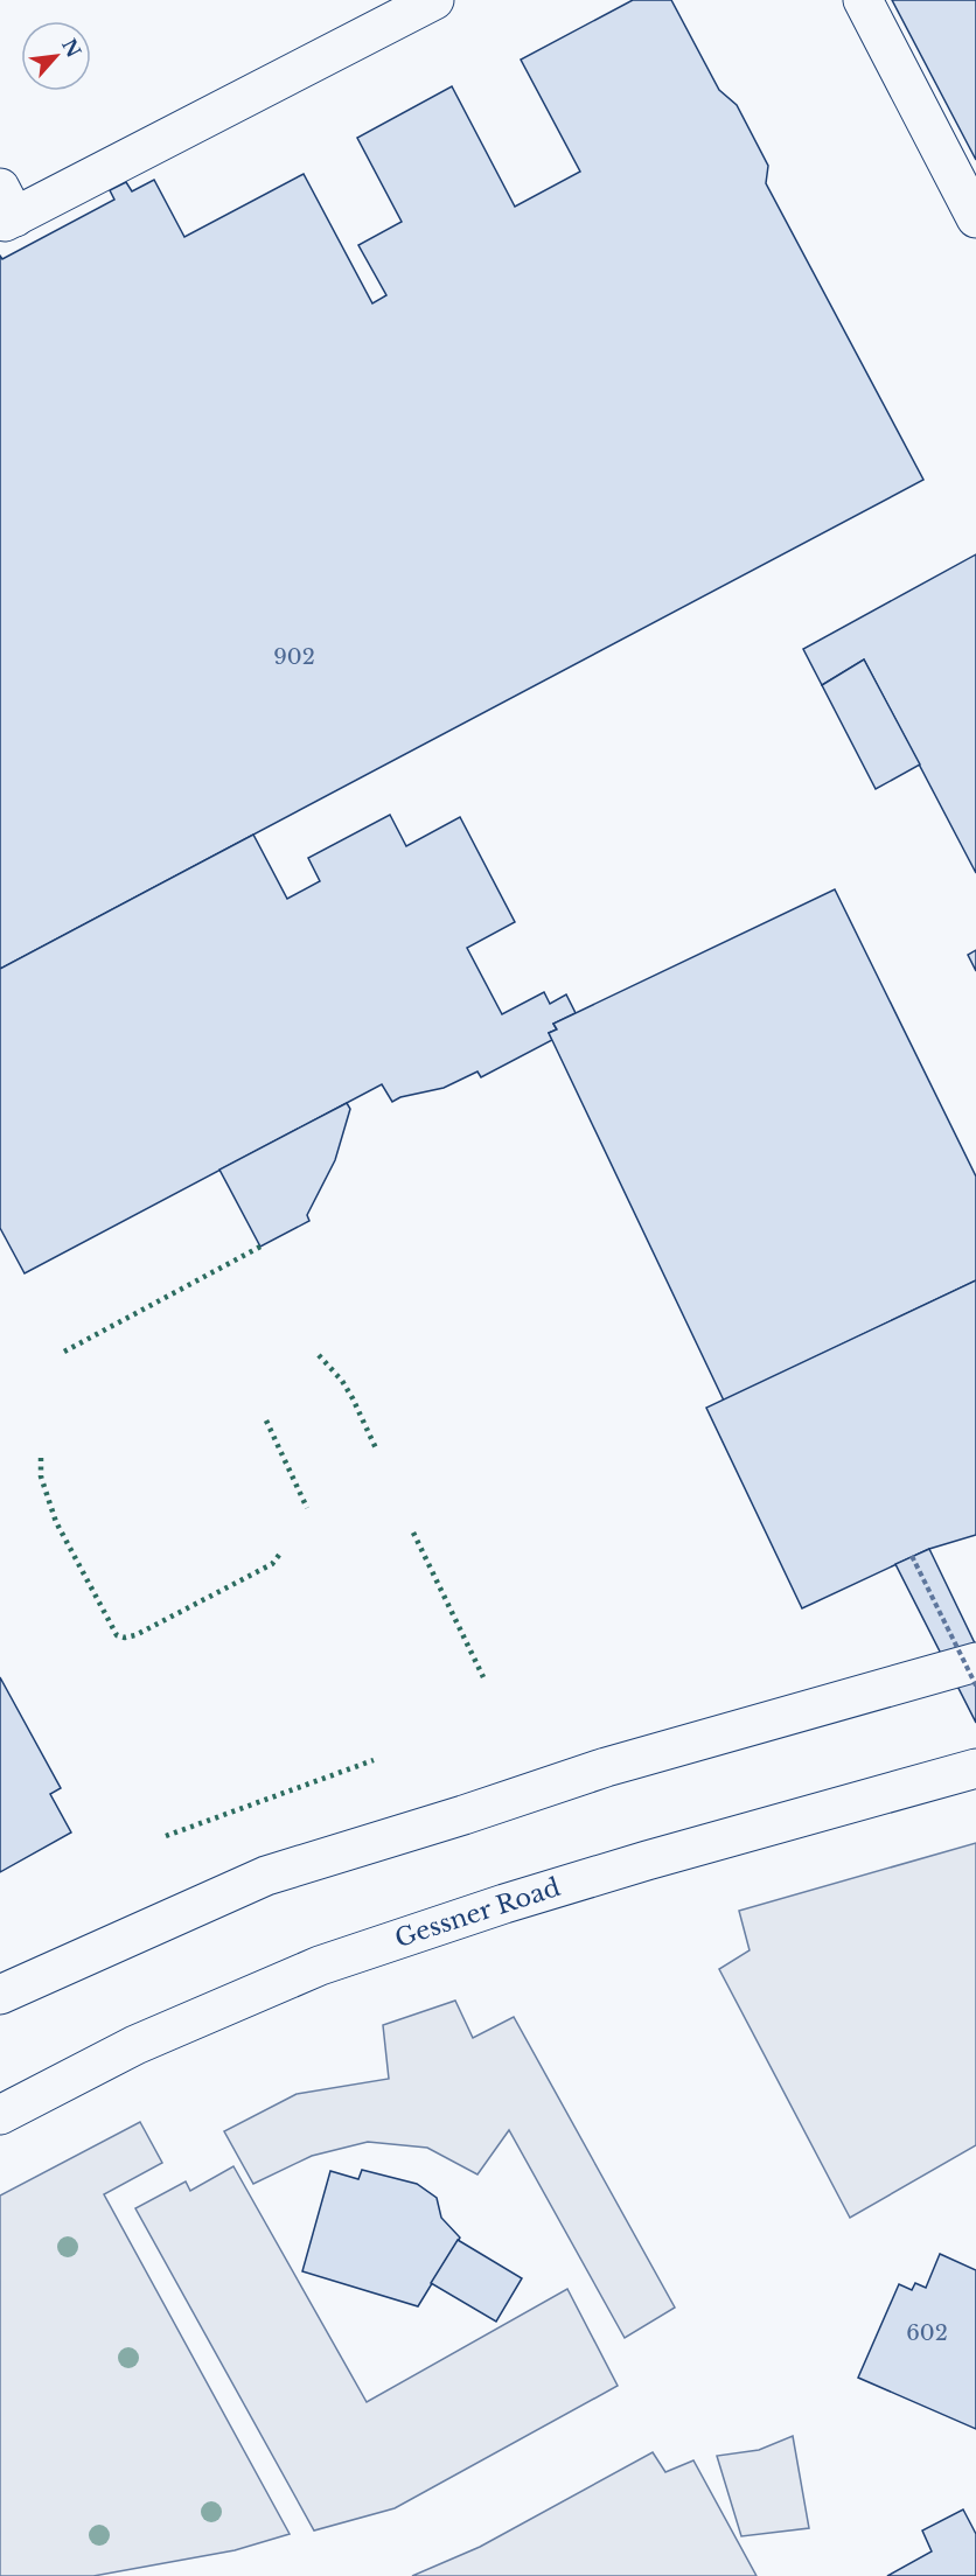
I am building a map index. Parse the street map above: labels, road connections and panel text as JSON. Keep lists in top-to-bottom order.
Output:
{
  "streets": {
    "main road": ["Gessner Road"]
  },
  "house_numbers": ["902", "602"],
  "north": "top right"
}
